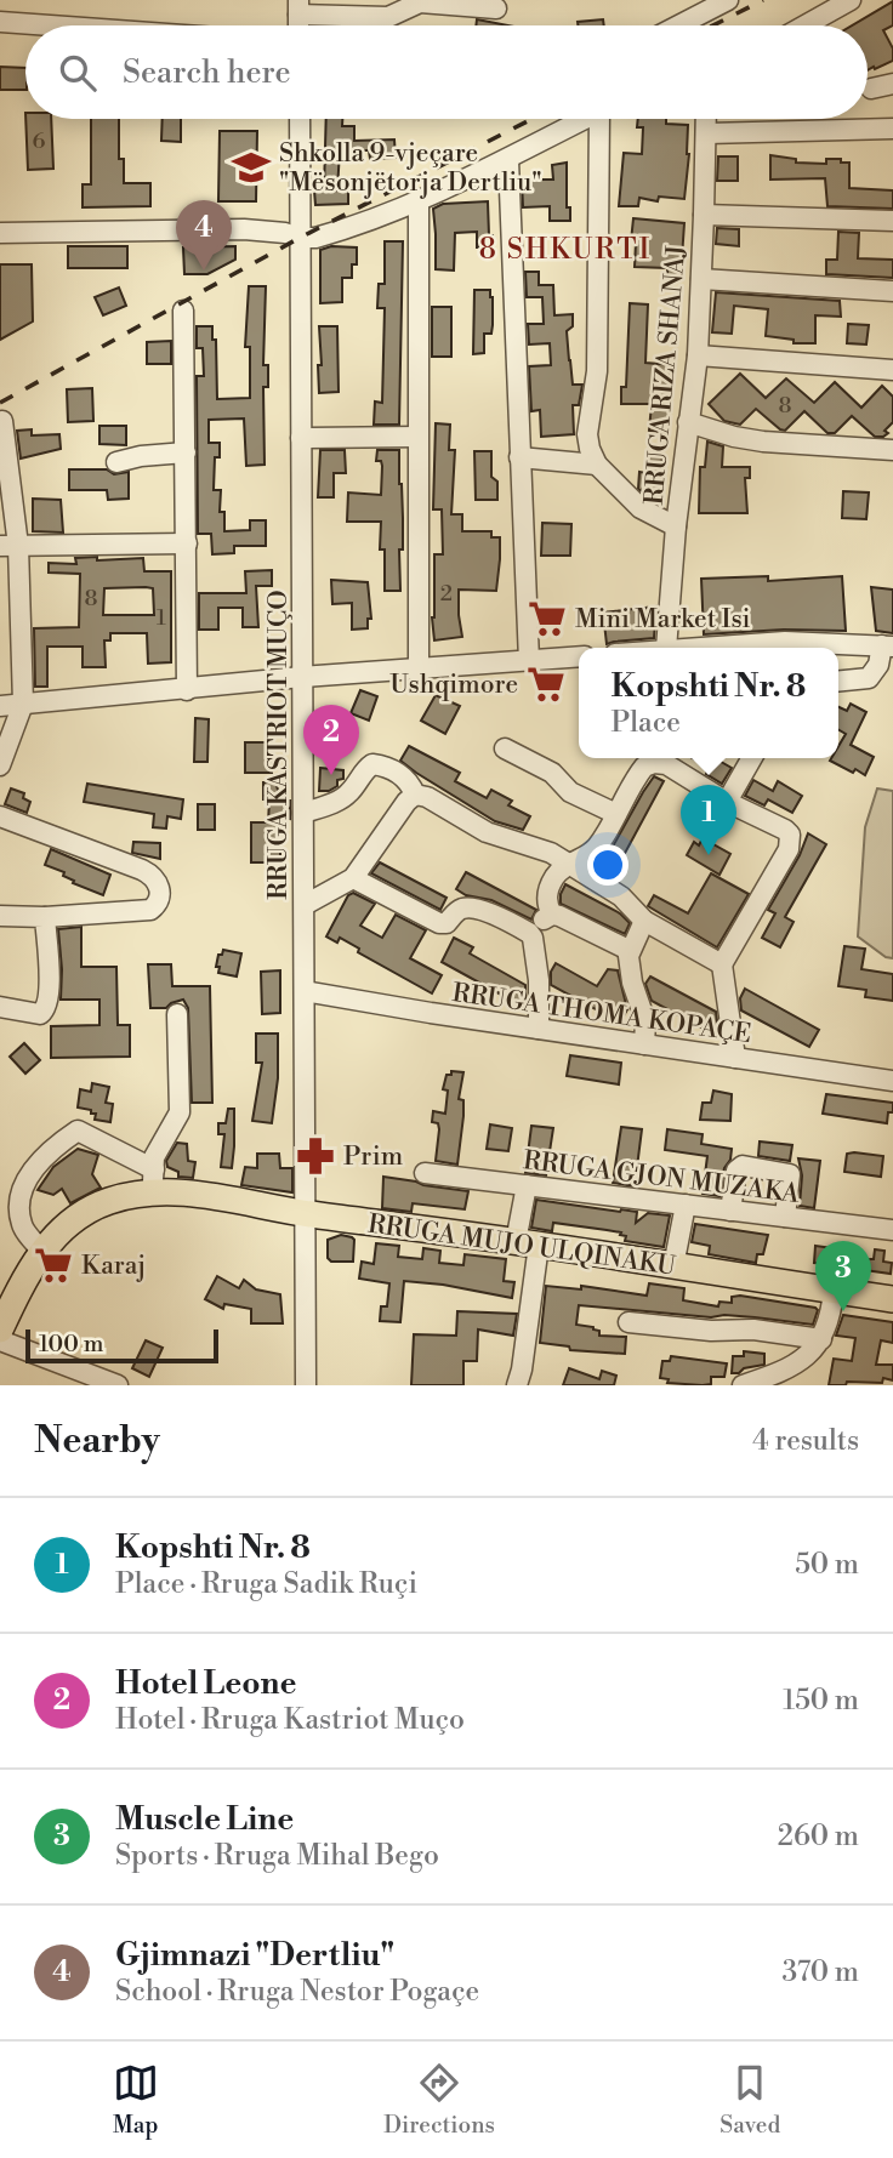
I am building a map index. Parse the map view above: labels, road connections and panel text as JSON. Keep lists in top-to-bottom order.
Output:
{
  "streets": {
    "main road": ["RRUGA MUJO ULQINAKU"],
    "street": [
      "RRUGA RIZA SHANAJ",
      "RRUGA KASTRIOT MUÇO",
      "RRUGA THOMA KOPAÇE",
      "RRUGA GJON MUZAKA"
    ]
  },
  "crossings": [
    ["RRUGA KASTRIOT MUÇO", "RRUGA THOMA KOPAÇE"],
    ["RRUGA KASTRIOT MUÇO", "RRUGA MUJO ULQINAKU"]
  ],
  "districts": ["8 SHKURTI"],
  "places": {
    "school or university": ["Shkolla 9-vjeçare \"Mësonjëtorja Dertliu\""],
    "supermarket": ["Mini Market Isi", "Ushqimore", "Karaj"],
    "pharmacy": ["Prim"]
  },
  "house_numbers": [
    "6",
    "8",
    "2",
    "8",
    "1"
  ],
  "scale_bar": "100 m",
  "page": {
    "search": "Search here",
    "pins": [
      "4",
      "2",
      "1",
      "3"
    ],
    "popup": ["Kopshti Nr. 8", "Place"],
    "scale": "100 m",
    "heading": ["Nearby", "4 results"],
    "list": [
      {
        "mark": "1",
        "name": "Kopshti Nr. 8",
        "note": "Place · Rruga Sadik Ruçi",
        "value": "50 m"
      },
      {
        "mark": "2",
        "name": "Hotel Leone",
        "note": "Hotel · Rruga Kastriot Muço",
        "value": "150 m"
      },
      {
        "mark": "3",
        "name": "Muscle Line",
        "note": "Sports · Rruga Mihal Bego",
        "value": "260 m"
      },
      {
        "mark": "4",
        "name": "Gjimnazi \"Dertliu\"",
        "note": "School · Rruga Nestor Pogaçe",
        "value": "370 m"
      }
    ],
    "nav": ["Map", "Directions", "Saved"]
  }
}
